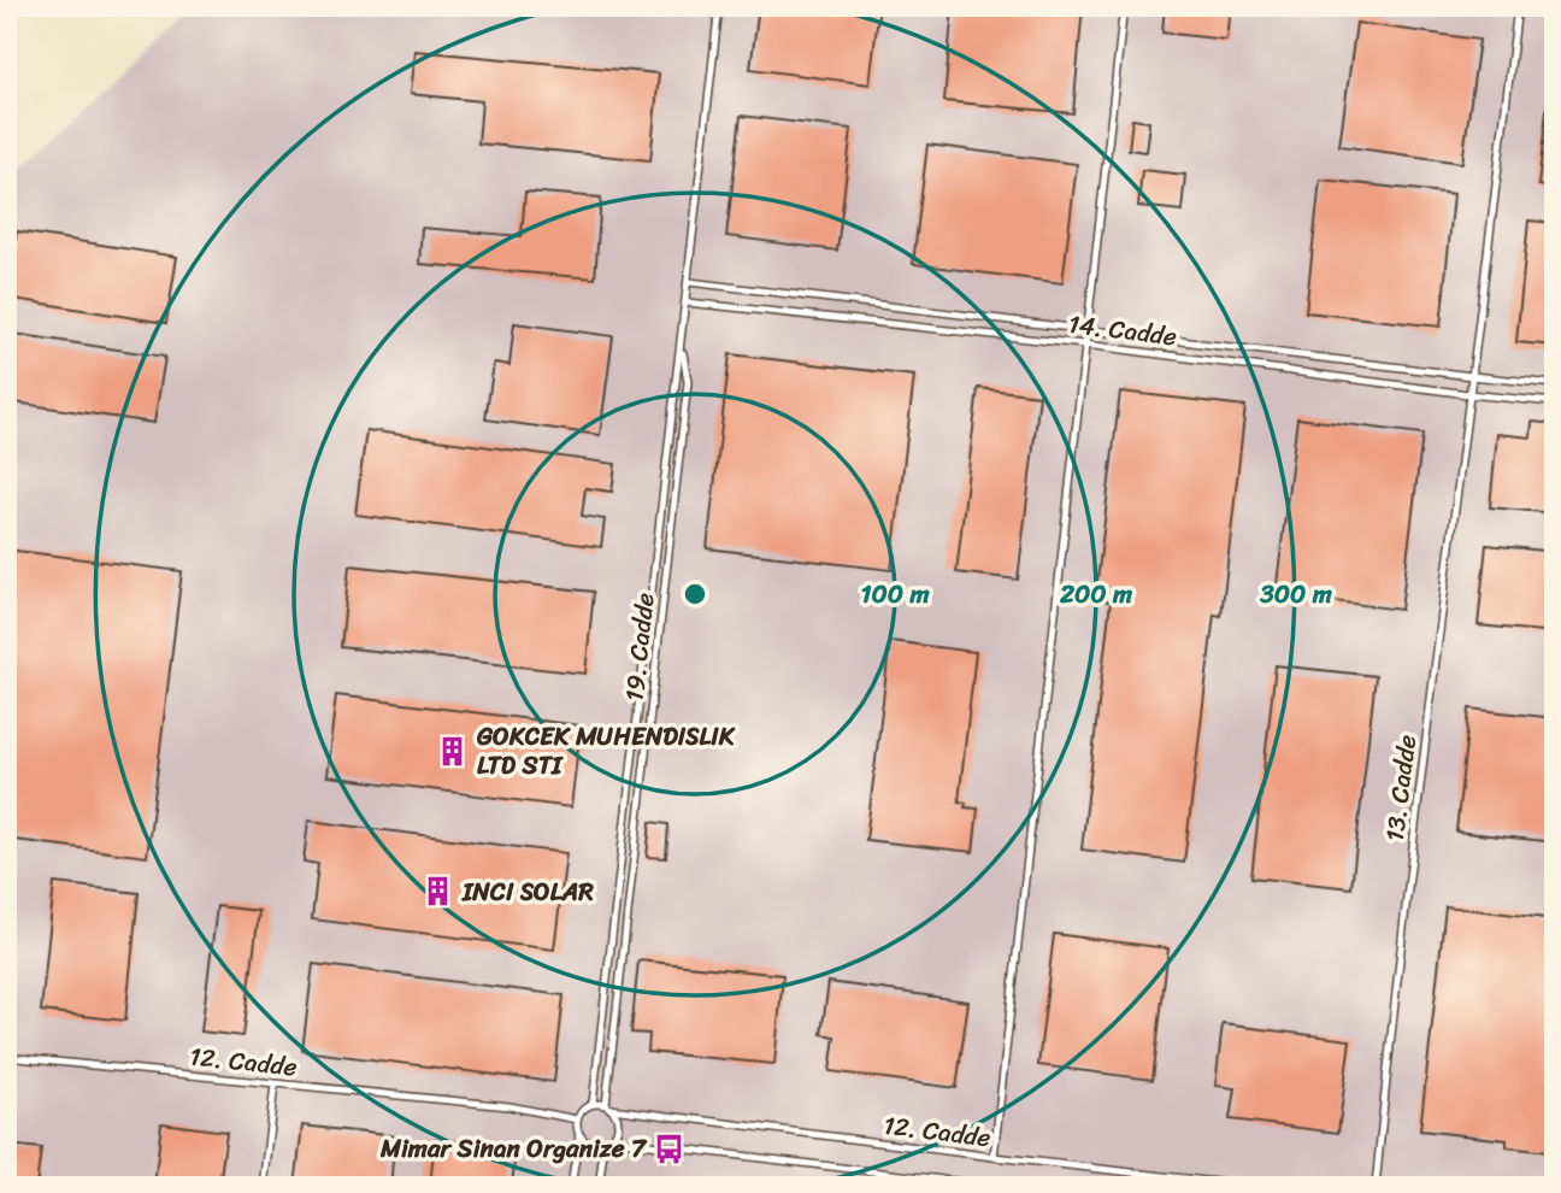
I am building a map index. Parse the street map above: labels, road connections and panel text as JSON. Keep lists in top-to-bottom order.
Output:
{
  "streets": {
    "lane": [
      "14. Cadde",
      "19. Cadde",
      "13. Cadde",
      "12. Cadde"
    ]
  },
  "crossings": [
    ["14. Cadde", "19. Cadde"],
    ["14. Cadde", "13. Cadde"],
    ["19. Cadde", "12. Cadde"]
  ],
  "places": {
    "building": ["GOKCEK MUHENDISLIK LTD STI", "INCI SOLAR"],
    "bus stop": ["Mimar Sinan Organize 7"]
  },
  "rings": ["100 m", "200 m", "300 m"]
}
